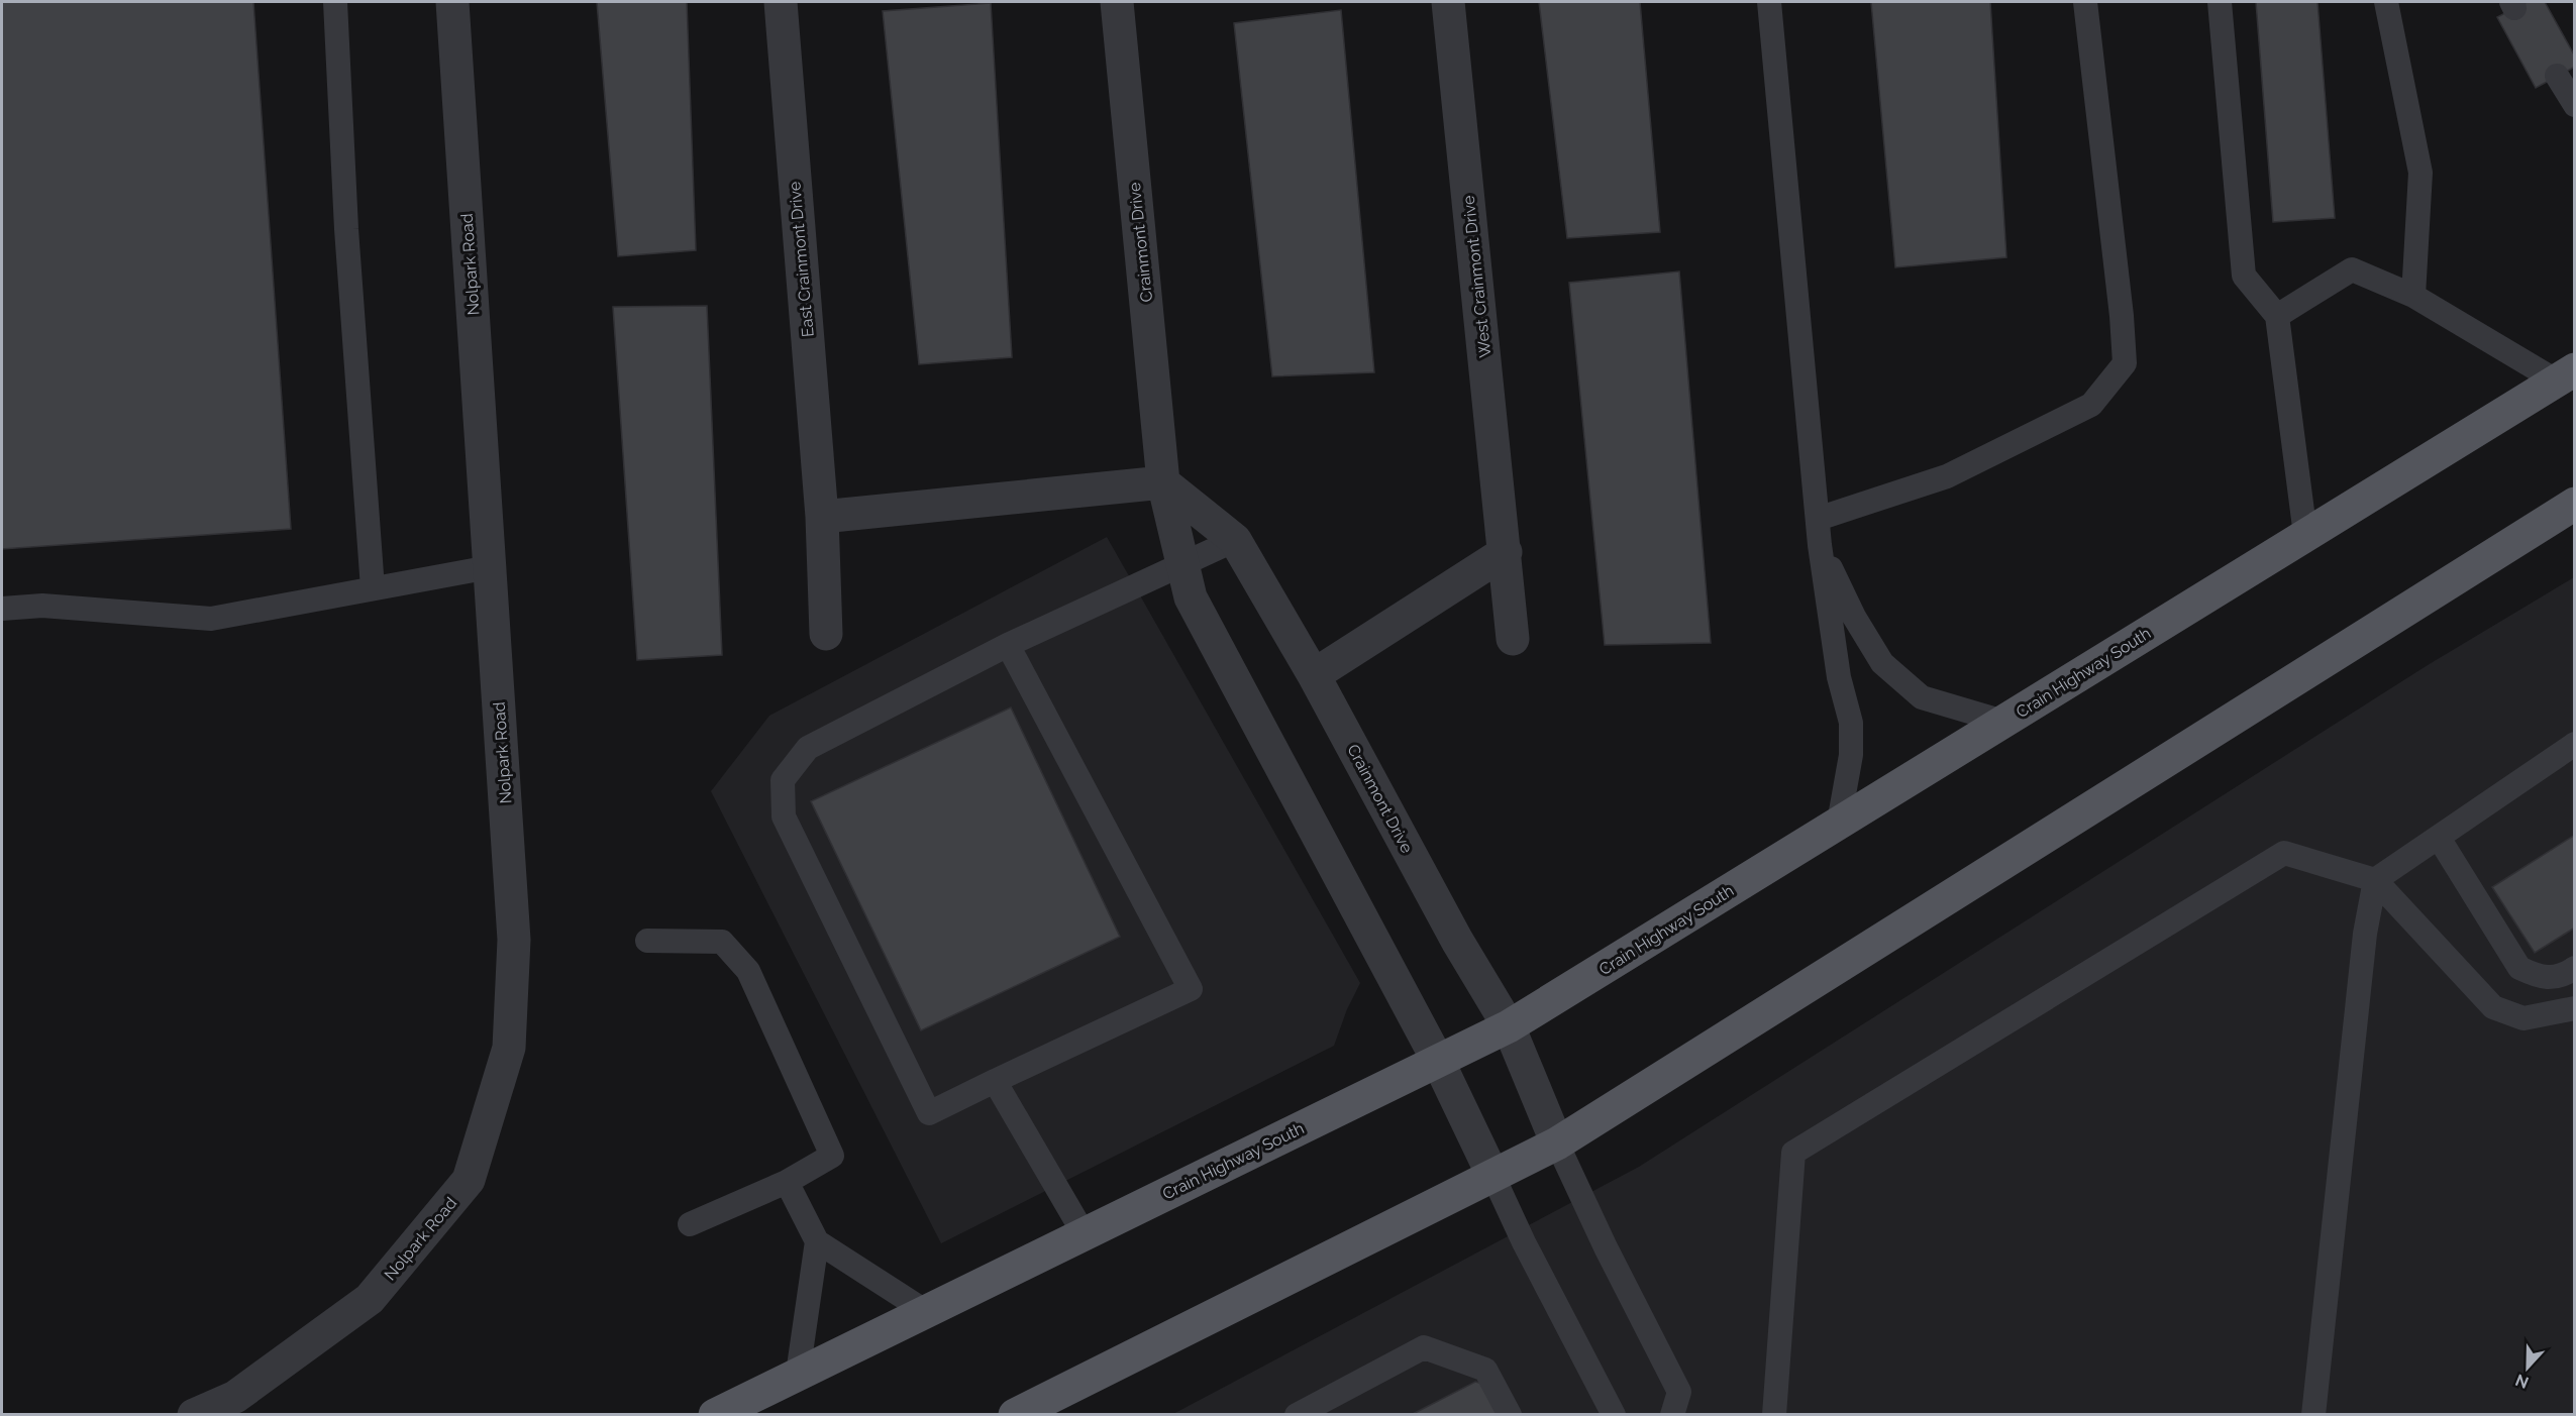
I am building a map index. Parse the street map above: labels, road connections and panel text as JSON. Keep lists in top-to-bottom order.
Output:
{
  "streets": {
    "main road": ["Crain Highway South"],
    "street": [
      "Crainmont Drive",
      "East Crainmont Drive",
      "Nolpark Road",
      "West Crainmont Drive"
    ]
  },
  "crossings": [
    ["Crainmont Drive", "Crain Highway South"]
  ],
  "north": "bottom"
}
